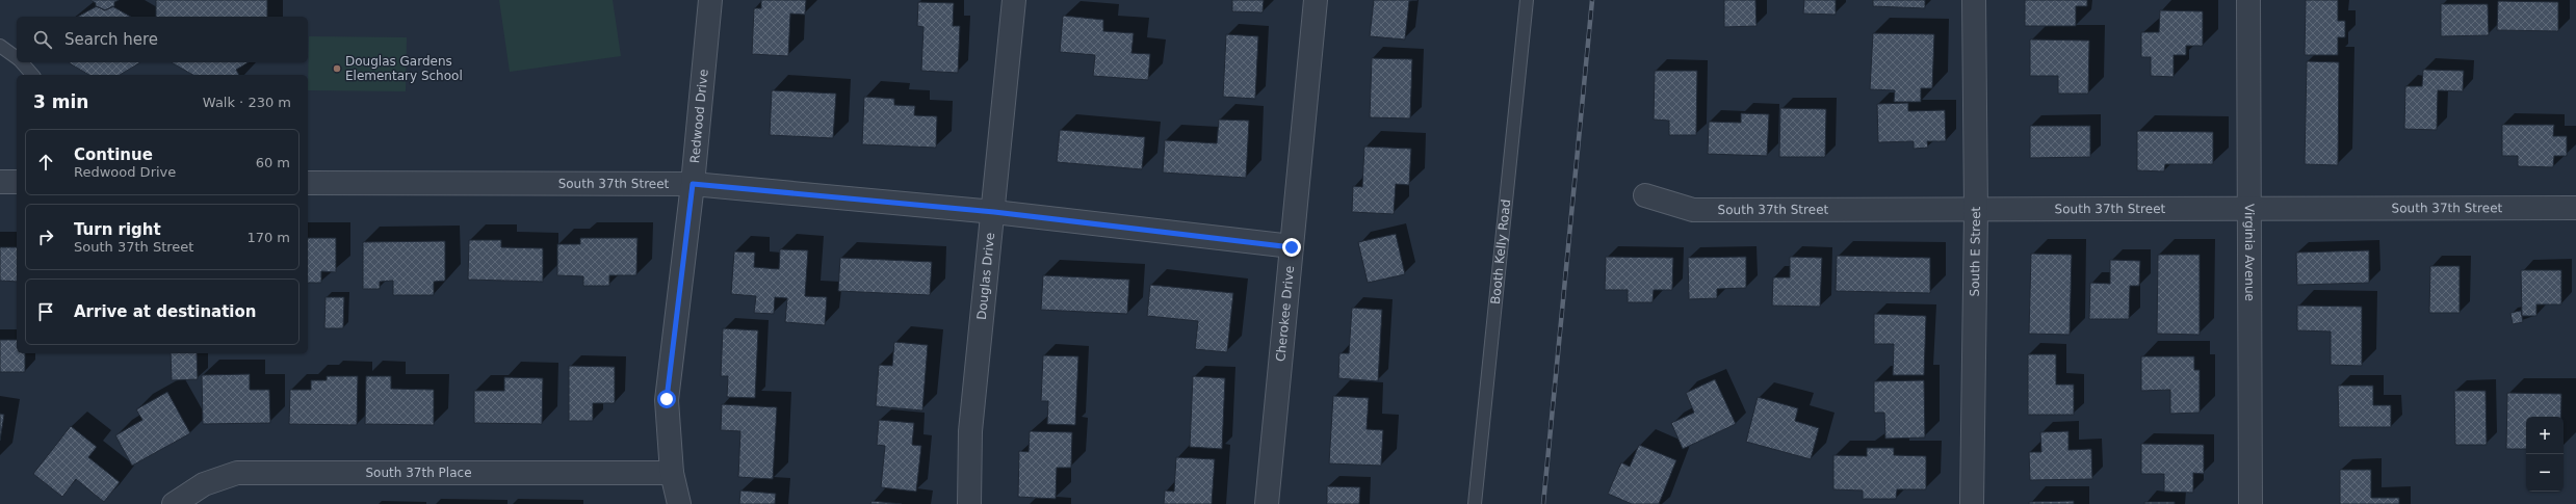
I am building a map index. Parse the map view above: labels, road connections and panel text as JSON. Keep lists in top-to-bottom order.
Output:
{
  "streets": {
    "street": [
      "Redwood Drive",
      "South 37th Street",
      "South E Street",
      "Virginia Avenue",
      "Douglas Drive",
      "Cherokee Drive",
      "South 37th Place"
    ],
    "lane": ["Booth Kelly Road"]
  },
  "crossings": [
    ["Redwood Drive", "South 37th Street"],
    ["Redwood Drive", "South 37th Place"],
    ["South 37th Street", "South E Street"],
    ["South 37th Street", "Virginia Avenue"],
    ["South 37th Street", "Douglas Drive"],
    ["South 37th Street", "Cherokee Drive"]
  ],
  "places": ["Douglas Gardens Elementary School"],
  "page": {
    "search": "Search here",
    "heading": ["3 min", "Walk · 230 m"],
    "list": [
      ["Continue", "Redwood Drive", "60 m"],
      ["Turn right", "South 37th Street", "170 m"],
      "Arrive at destination"
    ],
    "map_buttons": ["+", "−"]
  }
}
